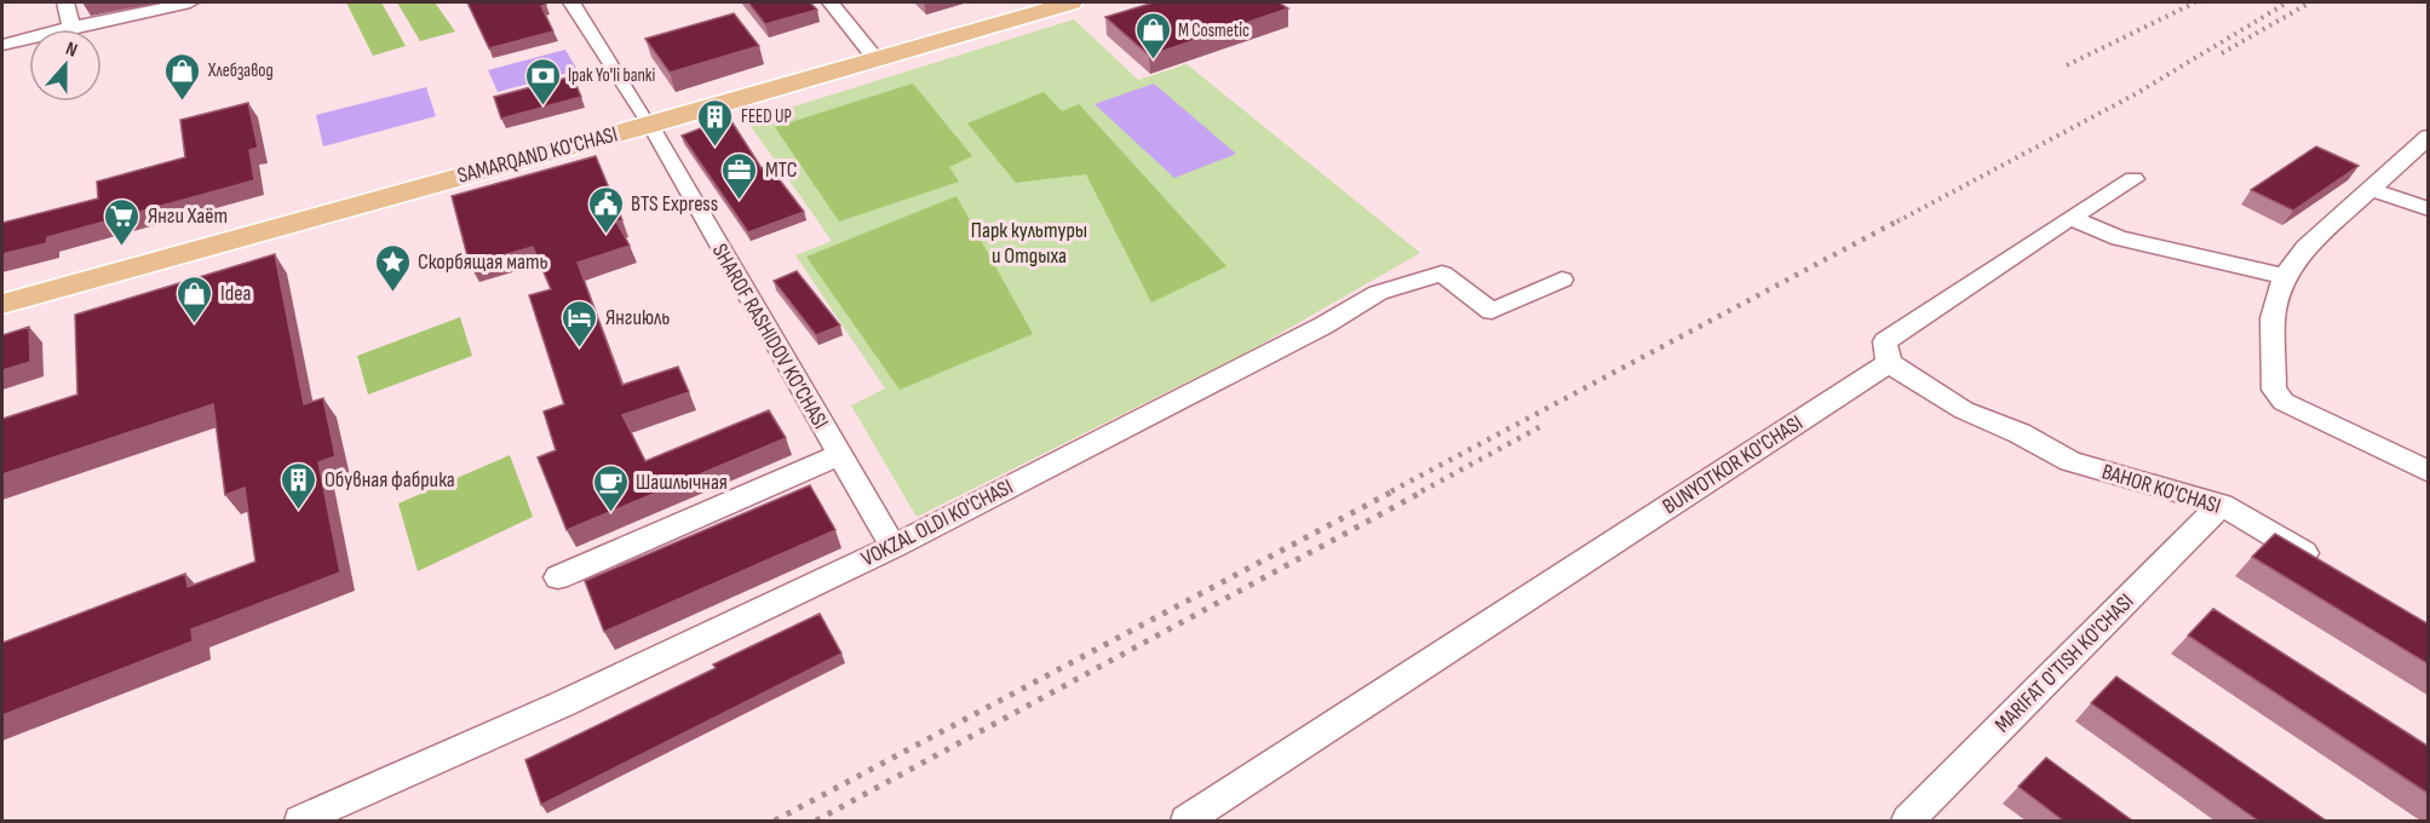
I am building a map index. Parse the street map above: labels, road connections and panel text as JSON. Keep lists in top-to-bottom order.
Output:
{
  "streets": {
    "main road": ["SAMARQAND KO'CHASI"],
    "street": [
      "SHAROF RASHIDOV KO’CHASI",
      "BUNYOTKOR KO'CHASI",
      "BAHOR KO'CHASI",
      "VOKZAL OLDI KO'CHASI",
      "MARIFAT O'TISH KO'CHASI"
    ]
  },
  "crossings": [
    ["SAMARQAND KO'CHASI", "SHAROF RASHIDOV KO’CHASI"],
    ["SHAROF RASHIDOV KO’CHASI", "VOKZAL OLDI KO'CHASI"],
    ["BUNYOTKOR KO'CHASI", "BAHOR KO'CHASI"],
    ["BAHOR KO'CHASI", "MARIFAT O'TISH KO'CHASI"]
  ],
  "parks": ["Парк культуры и Отдыха"],
  "places": {
    "shop": ["M Cosmetic", "Хлебзавод", "Idea"],
    "bank": ["Ipak Yo'li banki"],
    "building": ["FEED UP", "Обувная фабрика"],
    "office": ["МТС"],
    "public building": ["BTS Express"],
    "supermarket": ["Янги Хаёт"],
    "place": ["Скорбящая мать"],
    "hotel": ["Янгиюль"],
    "cafe": ["Шашлычная"]
  },
  "north": "top"
}
